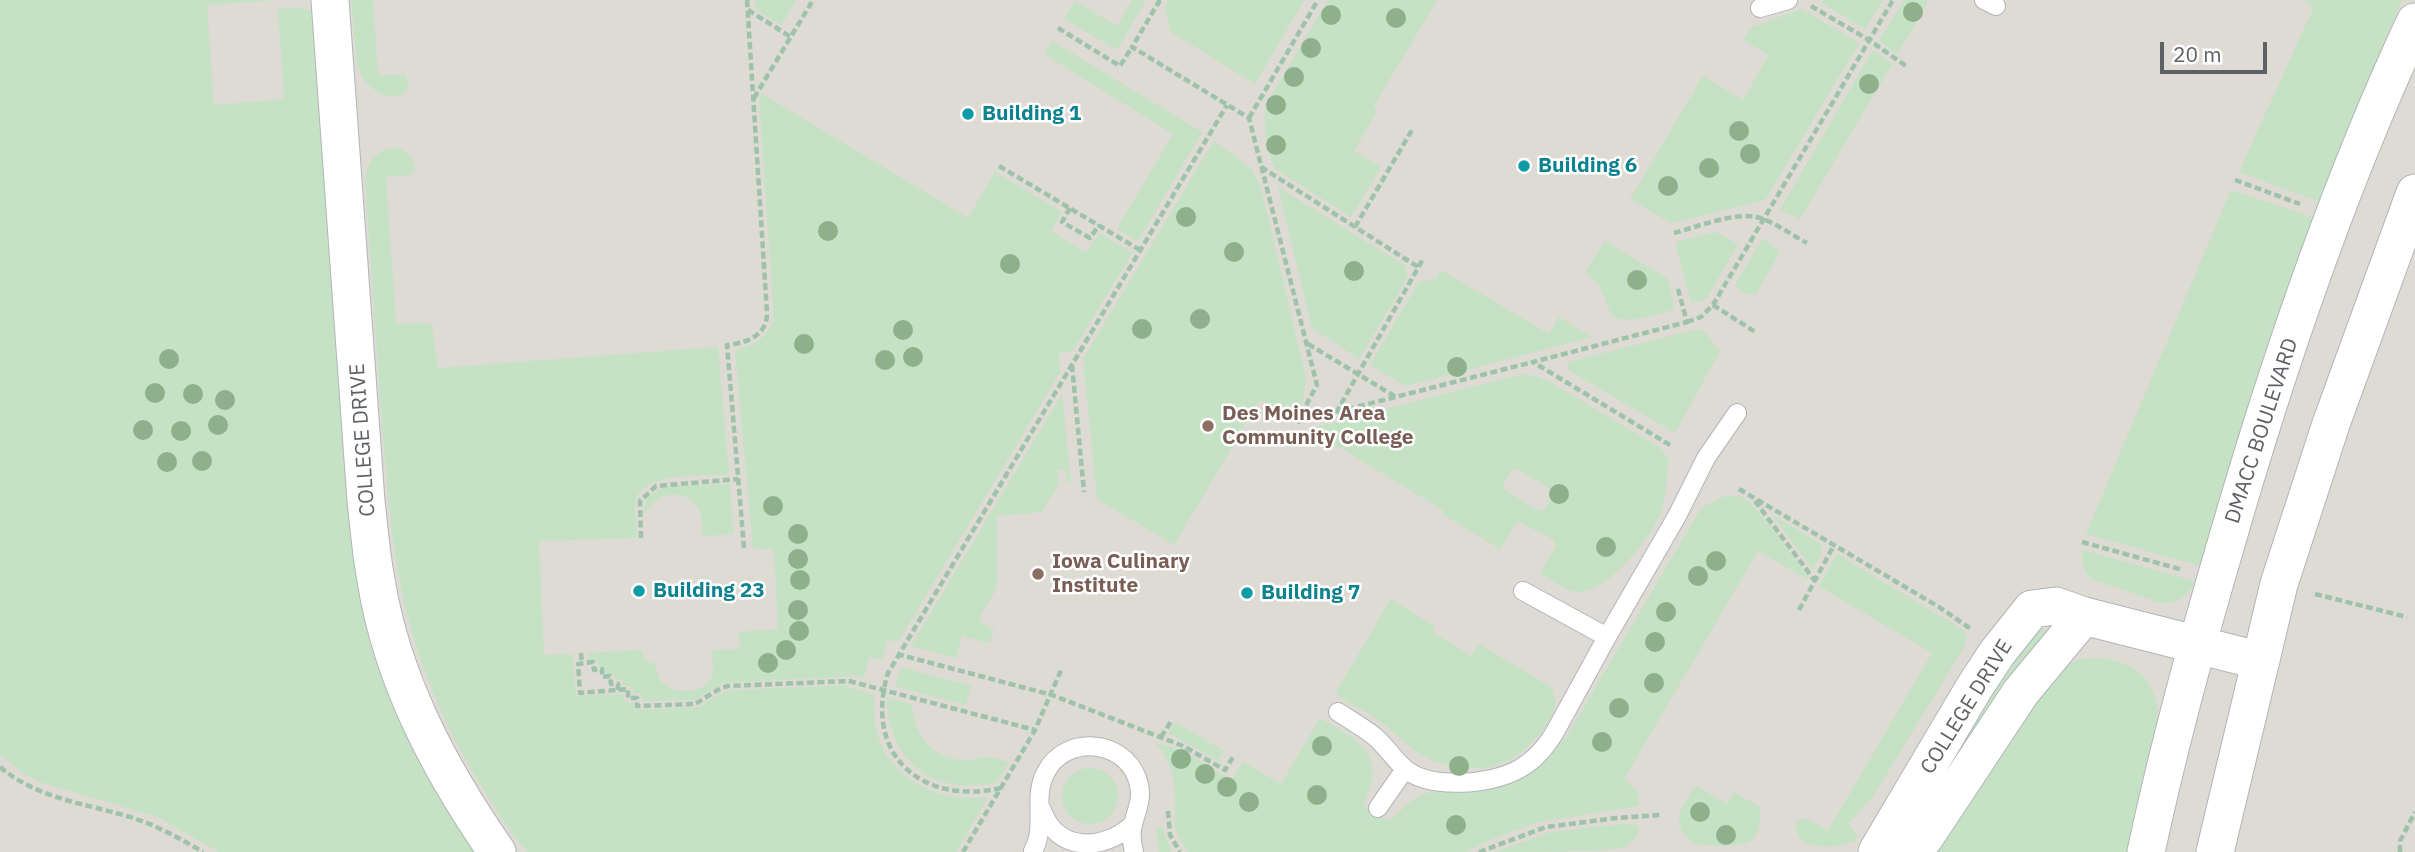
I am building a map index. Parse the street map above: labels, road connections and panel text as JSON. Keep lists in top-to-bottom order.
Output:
{
  "streets": {
    "street": ["DMACC BOULEVARD", "COLLEGE DRIVE"]
  },
  "crossings": [
    ["DMACC BOULEVARD", "COLLEGE DRIVE"]
  ],
  "places": [
    "Building 1",
    "Building 6",
    "Des Moines Area Community College",
    "Iowa Culinary Institute",
    "Building 23",
    "Building 7"
  ],
  "scale_bar": "20 m"
}
